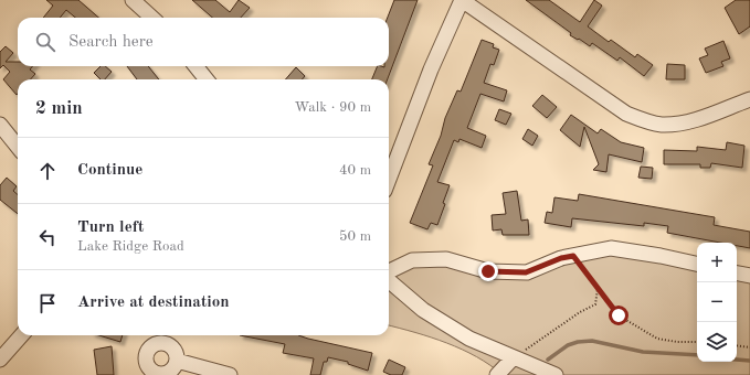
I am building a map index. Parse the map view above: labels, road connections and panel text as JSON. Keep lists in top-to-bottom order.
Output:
{
  "page": {
    "search": "Search here",
    "heading": ["2 min", "Walk · 90 m"],
    "list": [
      ["Continue", "40 m"],
      ["Turn left", "Lake Ridge Road", "50 m"],
      "Arrive at destination"
    ],
    "map_buttons": ["+", "−"]
  }
}
